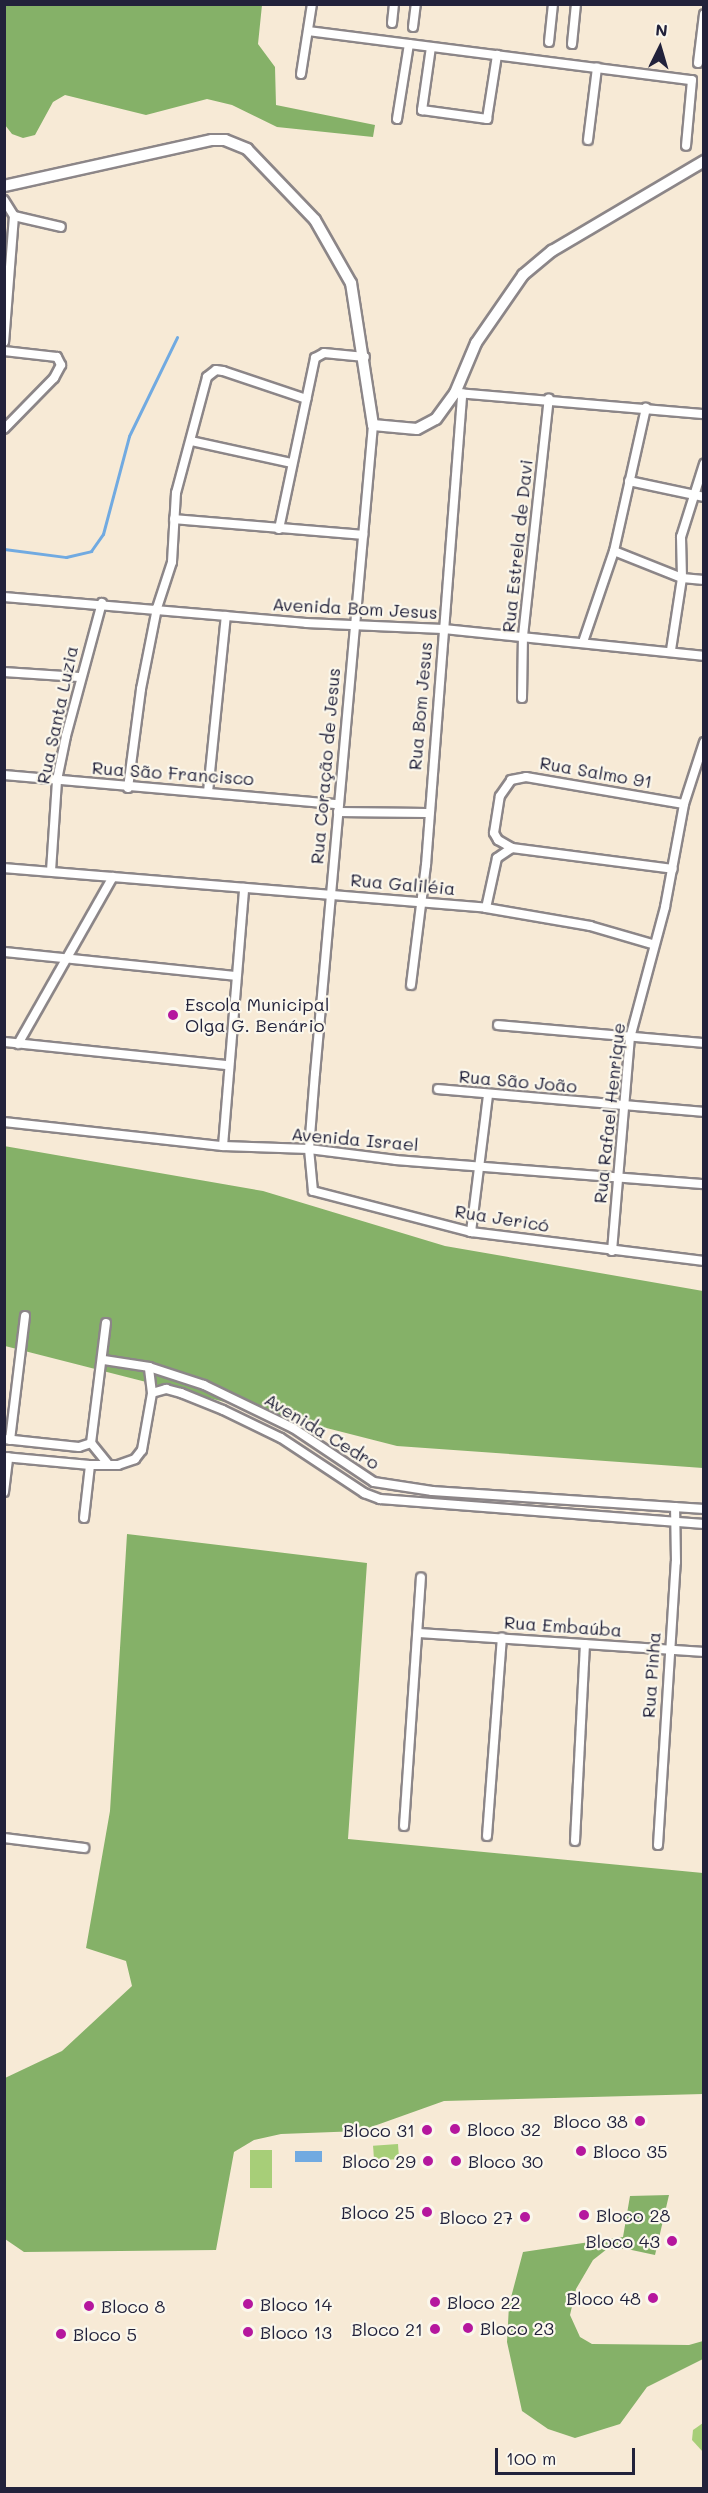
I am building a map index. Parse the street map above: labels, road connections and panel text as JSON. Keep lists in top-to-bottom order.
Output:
{
  "streets": {
    "street": [
      "Rua Estrela de Davi",
      "Avenida Bom Jesus",
      "Rua Bom Jesus",
      "Rua Santa Luzia",
      "Rua Coração de Jesus",
      "Rua Salmo 91",
      "Rua São Francisco",
      "Rua Galiléia",
      "Rua São João",
      "Rua Rafael Henrique",
      "Avenida Israel",
      "Rua Jericó",
      "Avenida Cedro",
      "Rua Embaúba",
      "Rua Pinha"
    ]
  },
  "crossings": [
    ["Rua Estrela de Davi", "Avenida Bom Jesus"],
    ["Avenida Bom Jesus", "Rua Bom Jesus"],
    ["Avenida Bom Jesus", "Rua Santa Luzia"],
    ["Avenida Bom Jesus", "Rua Coração de Jesus"],
    ["Rua Bom Jesus", "Rua São Francisco"],
    ["Rua Bom Jesus", "Rua Galiléia"],
    ["Rua Santa Luzia", "Rua São Francisco"],
    ["Rua Santa Luzia", "Rua Galiléia"],
    ["Rua Coração de Jesus", "Rua São Francisco"],
    ["Rua Coração de Jesus", "Rua Galiléia"],
    ["Rua Coração de Jesus", "Avenida Israel"],
    ["Rua Coração de Jesus", "Rua Jericó"],
    ["Rua Salmo 91", "Rua Rafael Henrique"],
    ["Rua Galiléia", "Rua Rafael Henrique"],
    ["Rua São João", "Rua Rafael Henrique"],
    ["Rua Rafael Henrique", "Avenida Israel"],
    ["Rua Rafael Henrique", "Rua Jericó"],
    ["Avenida Cedro", "Rua Pinha"],
    ["Rua Embaúba", "Rua Pinha"]
  ],
  "places": [
    "Escola Municipal Olga G. Benário",
    "Bloco 38",
    "Bloco 32",
    "Bloco 31",
    "Bloco 35",
    "Bloco 29",
    "Bloco 30",
    "Bloco 25",
    "Bloco 28",
    "Bloco 27",
    "Bloco 43",
    "Bloco 48",
    "Bloco 22",
    "Bloco 14",
    "Bloco 8",
    "Bloco 23",
    "Bloco 21",
    "Bloco 13",
    "Bloco 5"
  ],
  "scale_bar": "100 m",
  "north": "top"
}
